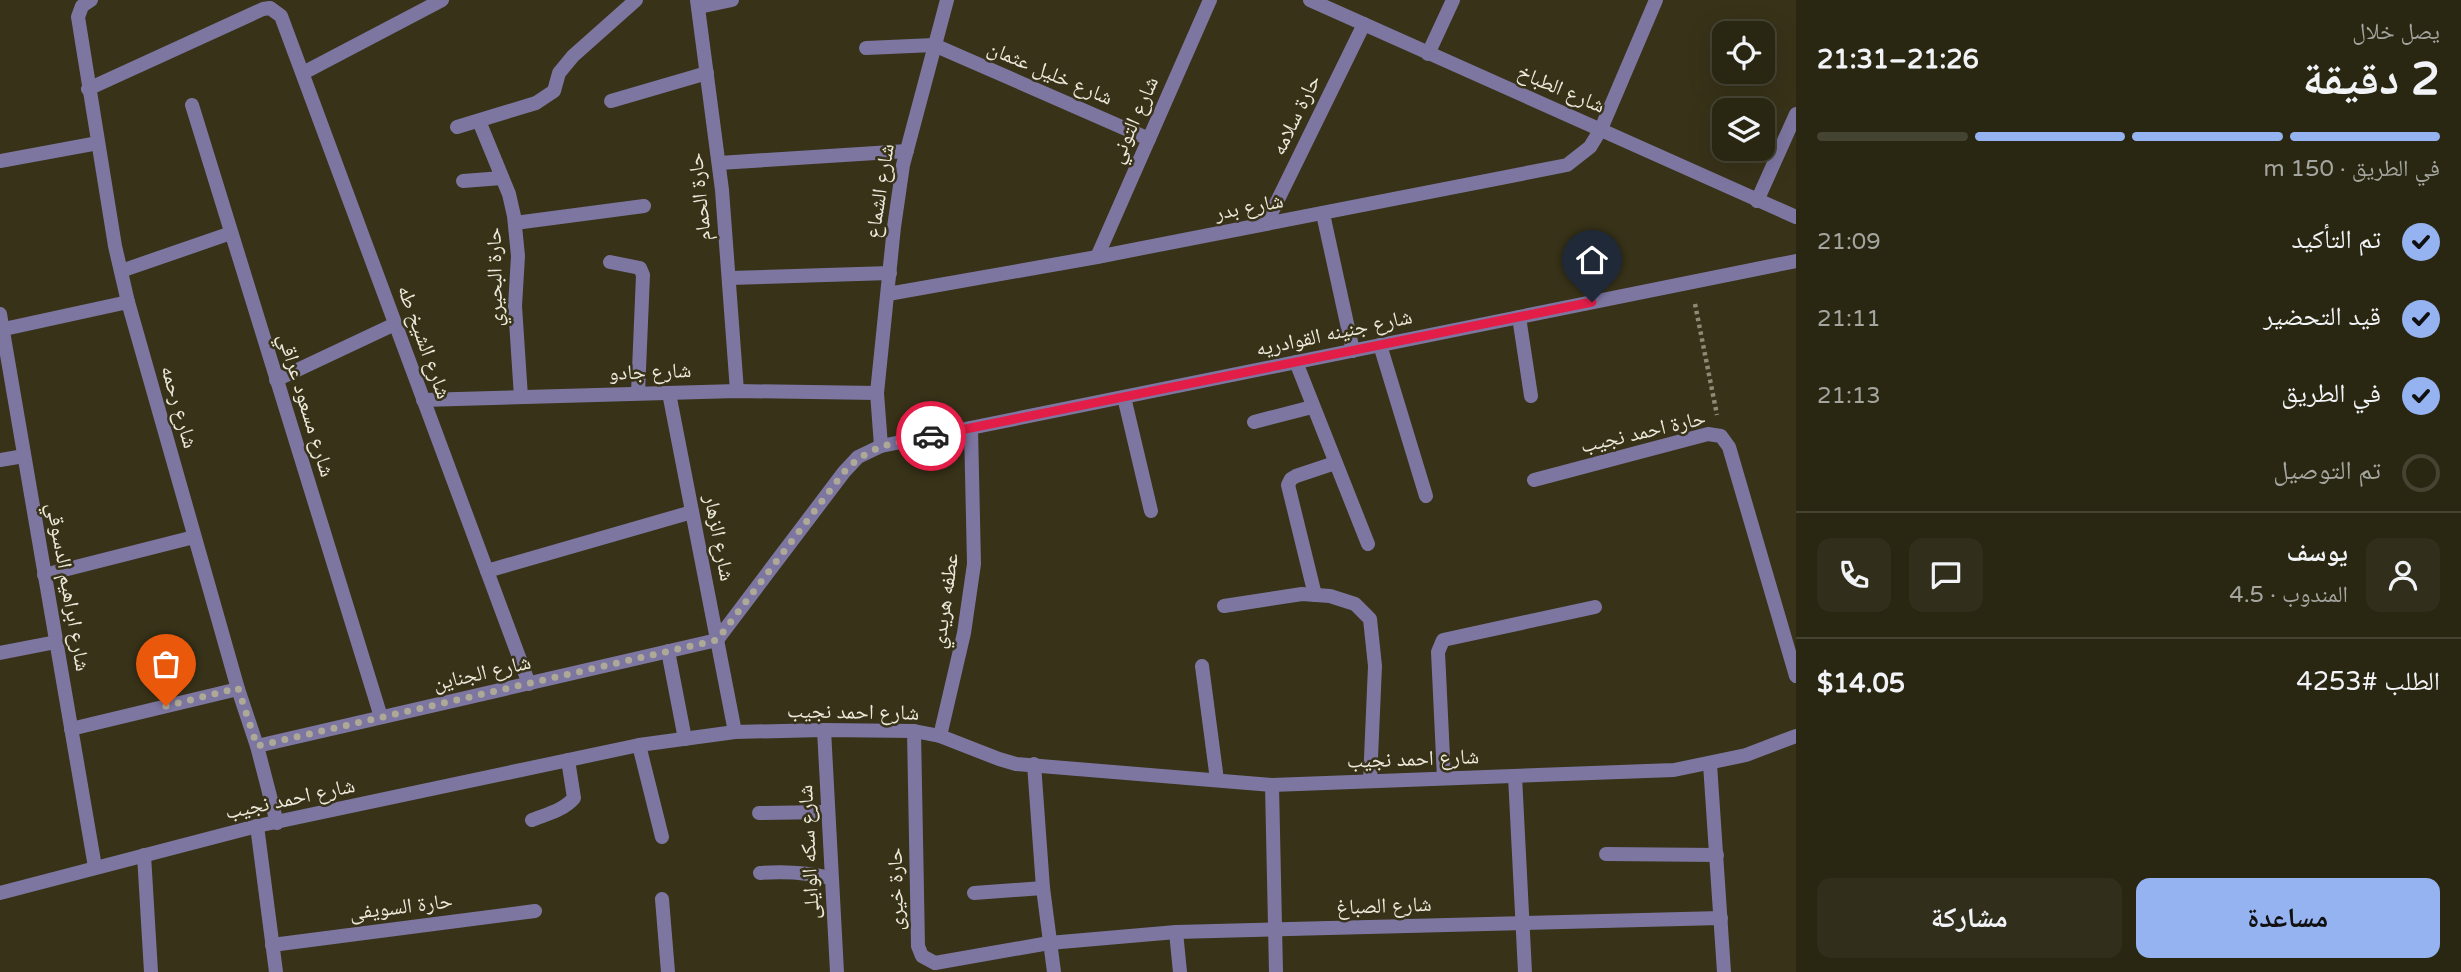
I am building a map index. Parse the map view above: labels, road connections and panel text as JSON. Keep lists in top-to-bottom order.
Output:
{
  "streets": {
    "street": [
      "شارع خليل عثمان",
      "شارع الطباخ",
      "حارة سلامه",
      "شارع التوني",
      "شارع الشماع",
      "حارة الحمام",
      "شارع بدر",
      "حارة البحيري",
      "شارع جنينه القوادريه",
      "شارع الشيخ طه",
      "شارع جادو",
      "شارع مسعود عراقي",
      "شارع رحمه",
      "حارة احمد نجيب",
      "شارع الزهار",
      "شارع ابراهيم الدسوقي",
      "عطفه هريدي",
      "شارع الجناين",
      "شارع احمد نجيب",
      "شارع سكه الوايلى",
      "حارة خيرى",
      "شارع الصباغ",
      "حارة السويفى"
    ]
  },
  "crossings": [
    ["شارع خليل عثمان", "شارع التوني"],
    ["شارع خليل عثمان", "شارع الشماع"],
    ["شارع الطباخ", "حارة سلامه"],
    ["شارع الطباخ", "شارع بدر"],
    ["حارة سلامه", "شارع بدر"],
    ["شارع التوني", "شارع بدر"],
    ["شارع الشماع", "شارع بدر"],
    ["شارع الشماع", "شارع جنينه القوادريه"],
    ["شارع الشماع", "شارع جادو"],
    ["حارة الحمام", "شارع جادو"],
    ["حارة البحيري", "شارع جادو"],
    ["شارع جنينه القوادريه", "عطفه هريدي"],
    ["شارع الشيخ طه", "شارع جادو"],
    ["شارع الشيخ طه", "شارع رحمه"],
    ["شارع الشيخ طه", "شارع الجناين"],
    ["شارع جادو", "شارع الزهار"],
    ["شارع مسعود عراقي", "شارع الجناين"],
    ["شارع رحمه", "شارع الجناين"],
    ["شارع رحمه", "شارع احمد نجيب"],
    ["شارع الزهار", "شارع الجناين"],
    ["شارع الزهار", "شارع احمد نجيب"],
    ["شارع ابراهيم الدسوقي", "شارع احمد نجيب"],
    ["عطفه هريدي", "شارع احمد نجيب"],
    ["شارع احمد نجيب", "شارع سكه الوايلى"],
    ["شارع احمد نجيب", "حارة خيرى"],
    ["حارة خيرى", "شارع الصباغ"]
  ],
  "page": {
    "heading": ["2 دقيقة", "يصل خلال", "21:26–21:31"],
    "panel": [
      "يوسف",
      "المندوب · 4.5",
      "الطلب #4253",
      "$14.05"
    ],
    "bar": "في الطريق · 150 m",
    "list": [
      ["تم التأكيد", "21:09"],
      ["قيد التحضير", "21:11"],
      ["في الطريق", "21:13"],
      "تم التوصيل"
    ],
    "buttons": ["مساعدة", "مشاركة"]
  }
}
